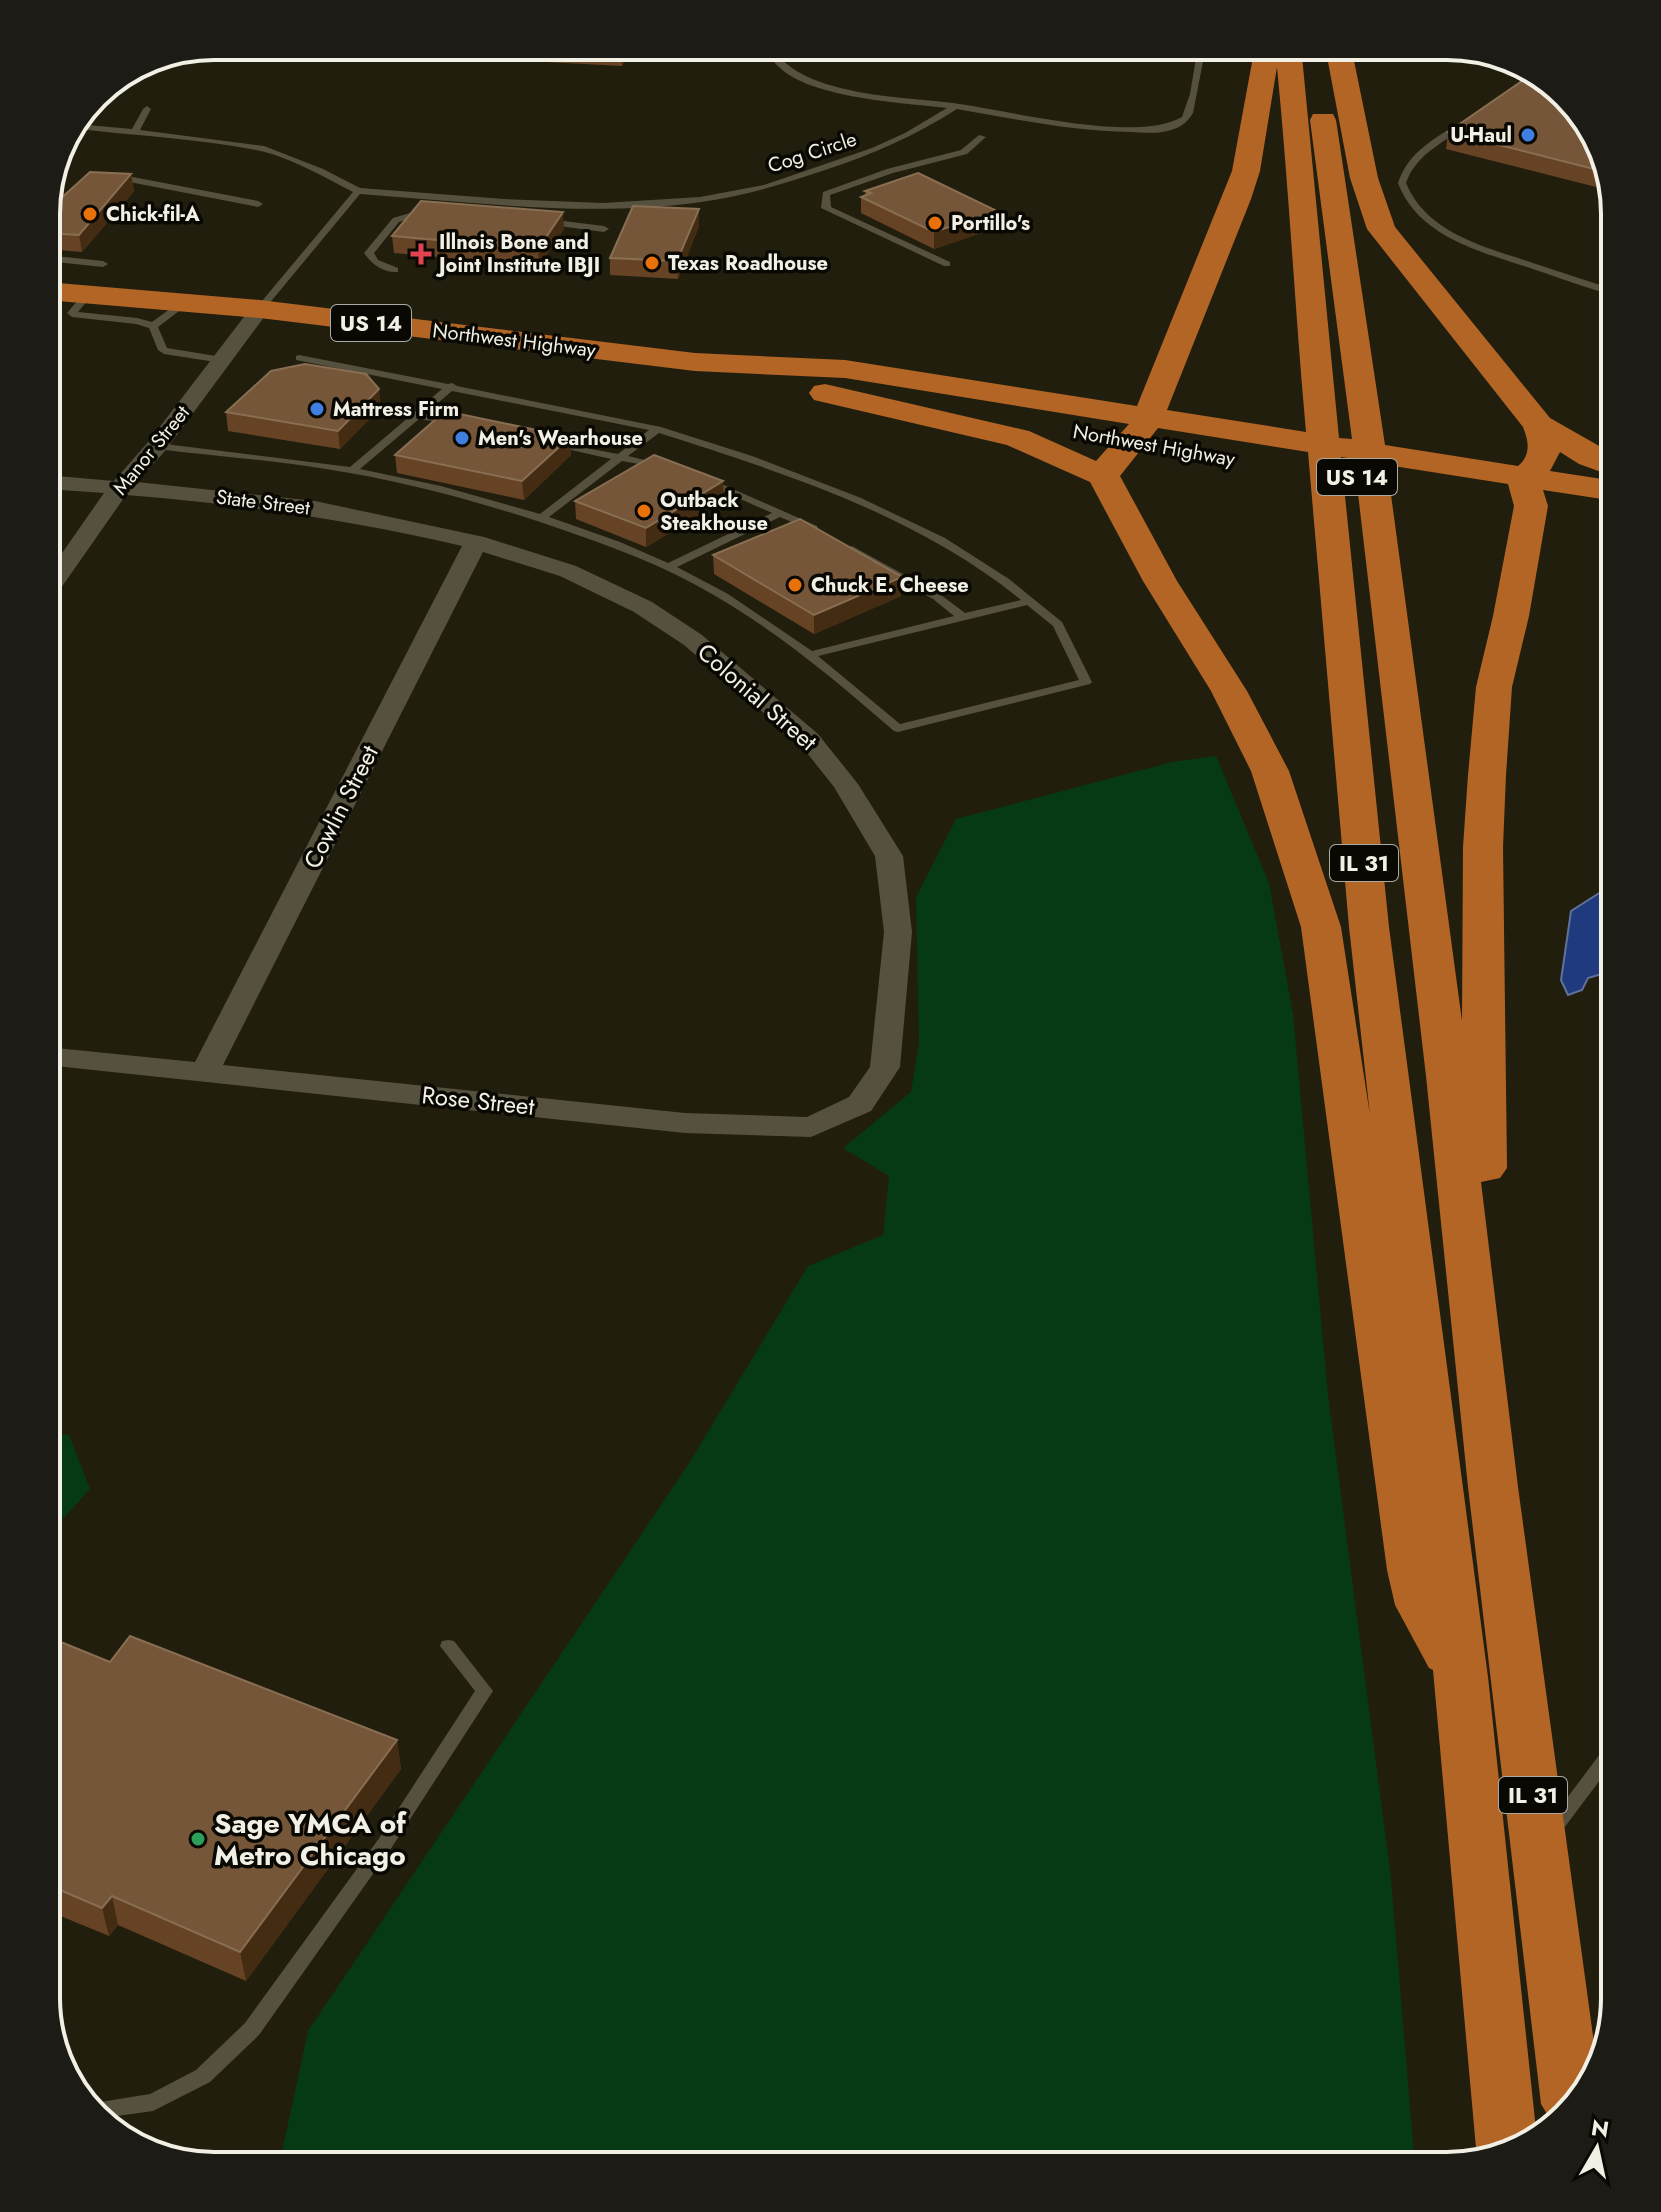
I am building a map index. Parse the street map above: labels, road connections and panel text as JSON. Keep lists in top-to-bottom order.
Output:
{
  "streets": {
    "main road": ["US 14", "Northwest Highway", "IL 31"],
    "street": [
      "Manor Street",
      "State Street",
      "Colonial Street",
      "Cowlin Street",
      "Rose Street"
    ],
    "lane": ["Cog Circle"]
  },
  "crossings": [
    ["Northwest Highway", "Manor Street"],
    ["Manor Street", "State Street"],
    ["State Street", "Colonial Street"],
    ["State Street", "Cowlin Street"],
    ["Colonial Street", "Cowlin Street"],
    ["Colonial Street", "Rose Street"],
    ["Cowlin Street", "Rose Street"]
  ],
  "places": {
    "other": [
      "U-Haul",
      "Chick-fil-A",
      "Portillo's",
      "Texas Roadhouse",
      "Mattress Firm",
      "Men's Wearhouse",
      "Outback Steakhouse",
      "Chuck E. Cheese",
      "Sage YMCA of Metro Chicago"
    ],
    "health": ["Illnois Bone and Joint Institute IBJI"]
  },
  "north": "top"
}
